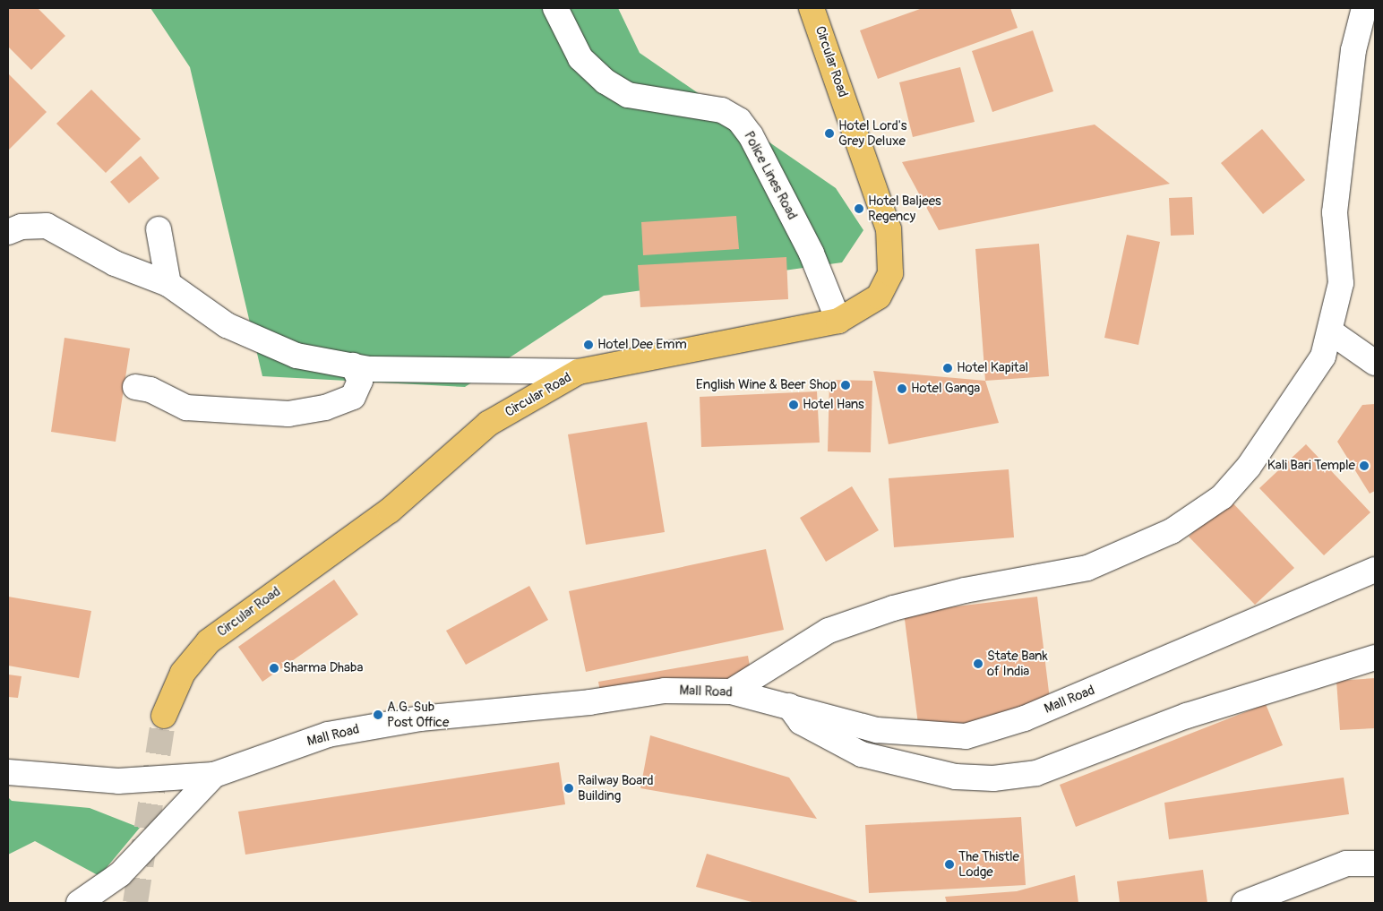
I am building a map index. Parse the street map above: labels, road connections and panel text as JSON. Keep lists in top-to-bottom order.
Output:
{
  "streets": {
    "main road": ["Circular Road"],
    "street": ["Police Lines Road", "Mall Road"]
  },
  "crossings": [
    ["Circular Road", "Police Lines Road"]
  ],
  "places": [
    "Hotel Lord's Grey Deluxe",
    "Hotel Baljees Regency",
    "Hotel Dee Emm",
    "Hotel Kapital",
    "English Wine & Beer Shop",
    "Hotel Ganga",
    "Hotel Hans",
    "Kali Bari Temple",
    "State Bank of India",
    "Sharma Dhaba",
    "A.G. Sub Post Office",
    "Railway Board Building",
    "The Thistle Lodge"
  ]
}
